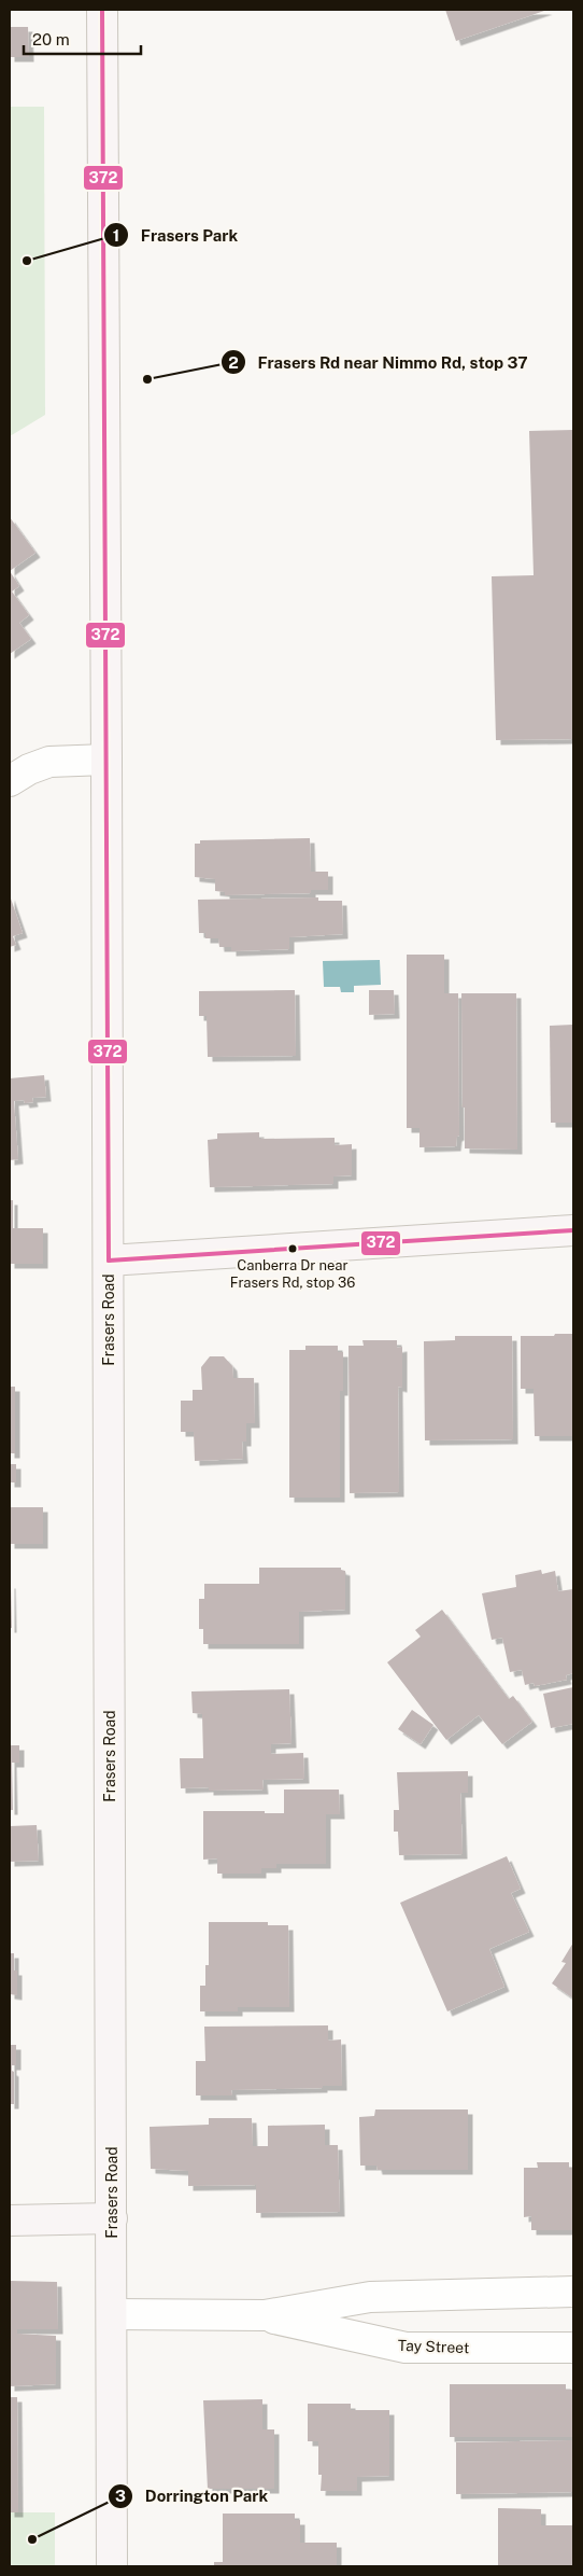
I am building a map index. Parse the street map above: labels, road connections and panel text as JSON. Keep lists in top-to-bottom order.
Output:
{
  "streets": {
    "street": ["Frasers Road", "Tay Street"]
  },
  "crossings": [
    ["Frasers Road", "Tay Street"]
  ],
  "places": [
    "Frasers Park",
    "Frasers Rd near Nimmo Rd, stop 37",
    "Canberra Dr near Frasers Rd, stop 36",
    "Dorrington Park"
  ],
  "lines": ["transit line 372"],
  "scale_bar": "20 m"
}
